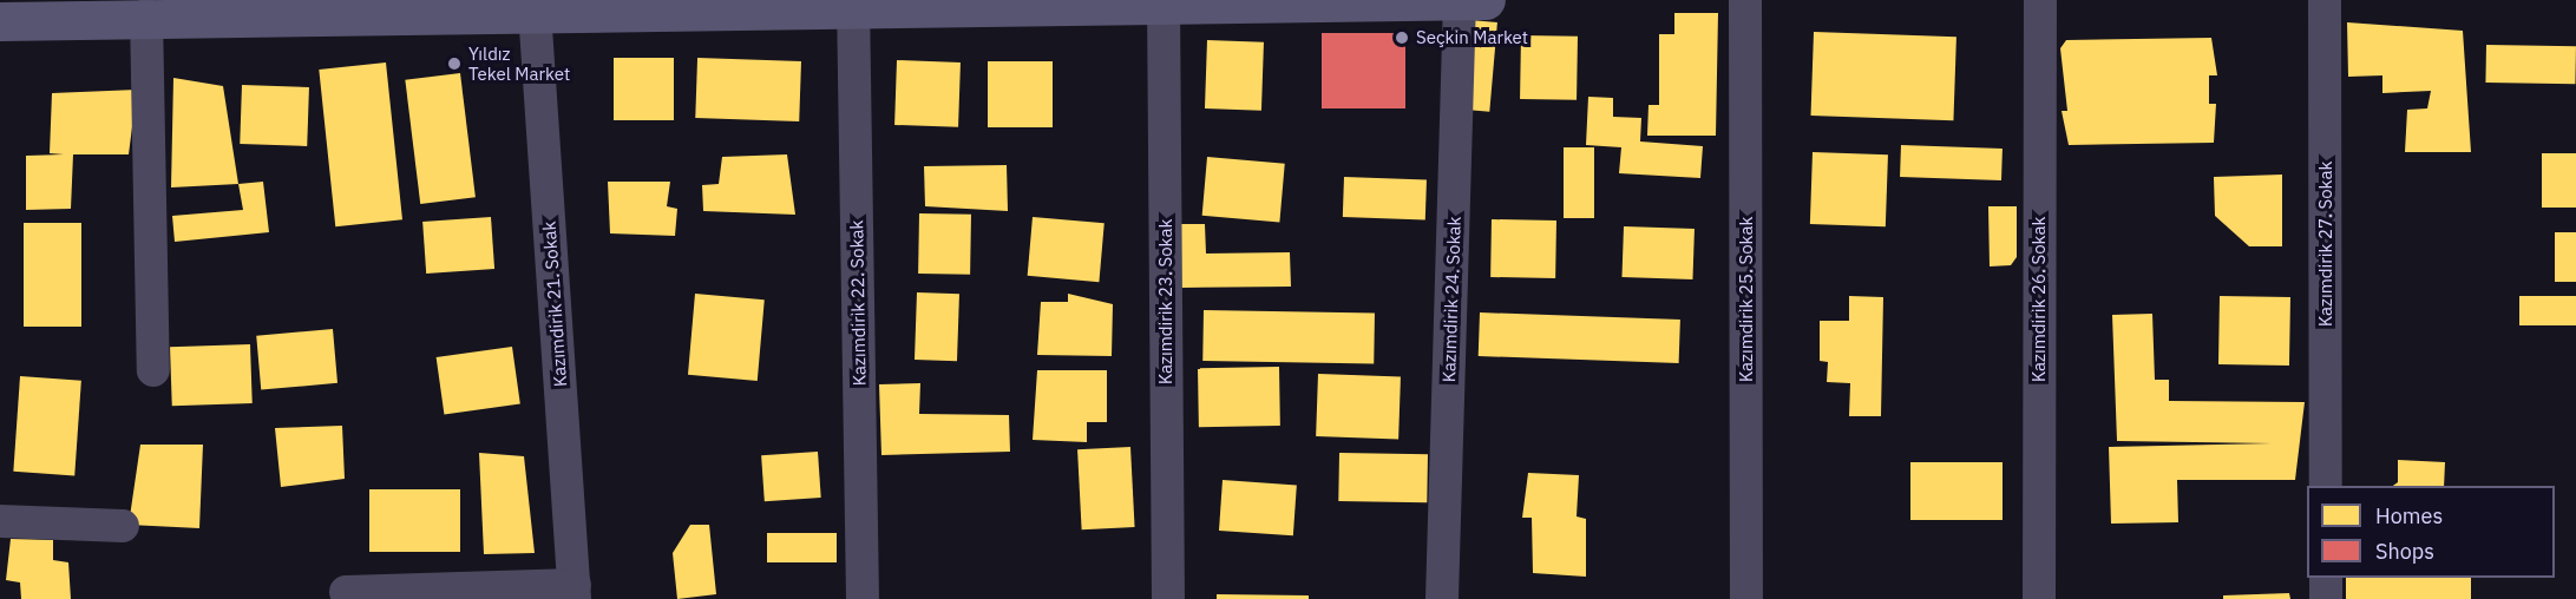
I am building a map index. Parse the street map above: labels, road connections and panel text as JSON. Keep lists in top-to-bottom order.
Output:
{
  "streets": {
    "street": [
      "Kazımdirik 27. Sokak",
      "Kazımdirik 24. Sokak",
      "Kazımdirik 25. Sokak",
      "Kazımdirik 26. Sokak",
      "Kazımdirik 23. Sokak",
      "Kazımdirik 22. Sokak",
      "Kazımdirik 21. Sokak"
    ]
  },
  "places": ["Seçkin Market", "Yıldız Tekel Market"],
  "legend": ["Homes", "Shops"]
}
